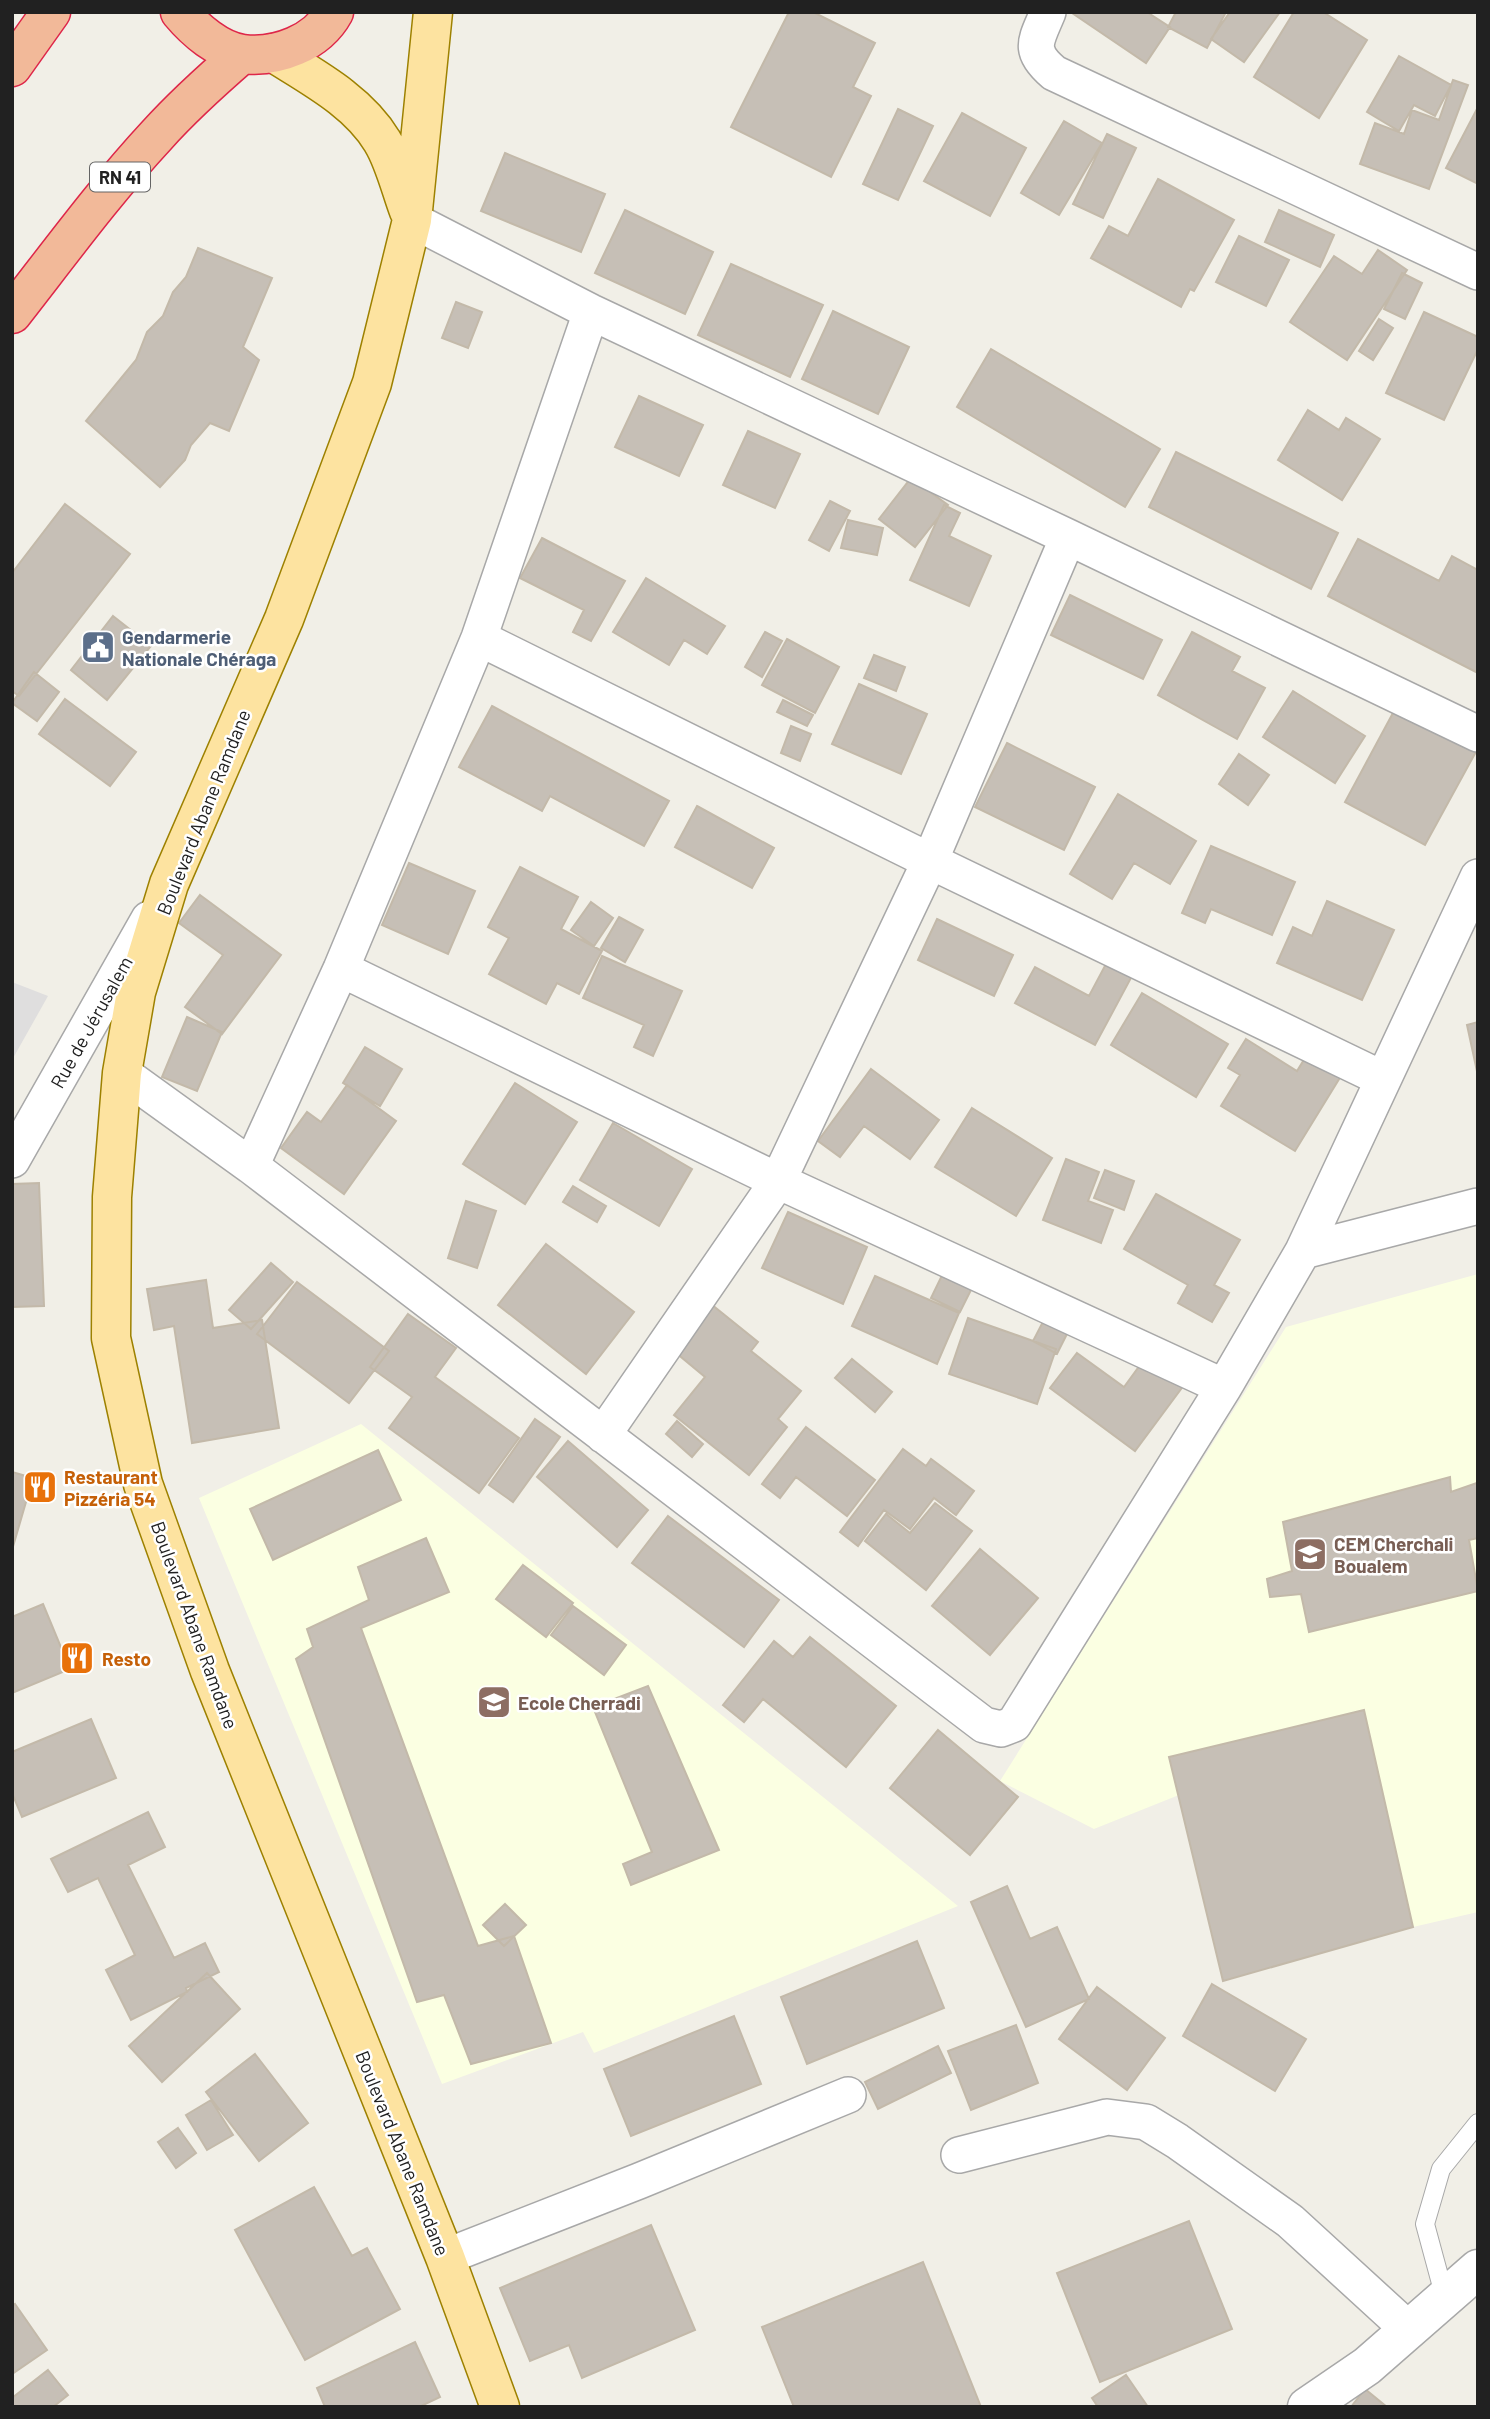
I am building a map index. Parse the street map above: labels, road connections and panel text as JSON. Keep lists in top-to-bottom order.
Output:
{
  "streets": {
    "highway": ["RN 41"],
    "main road": ["Boulevard Abane Ramdane"],
    "street": ["Rue de Jérusalem"]
  },
  "crossings": [
    ["Boulevard Abane Ramdane", "Rue de Jérusalem"]
  ],
  "places": {
    "public building": ["Gendarmerie Nationale Chéraga"],
    "restaurant": ["Restaurant Pizzéria 54", "Resto"],
    "school or university": ["CEM Cherchali Boualem", "Ecole Cherradi"]
  }
}
